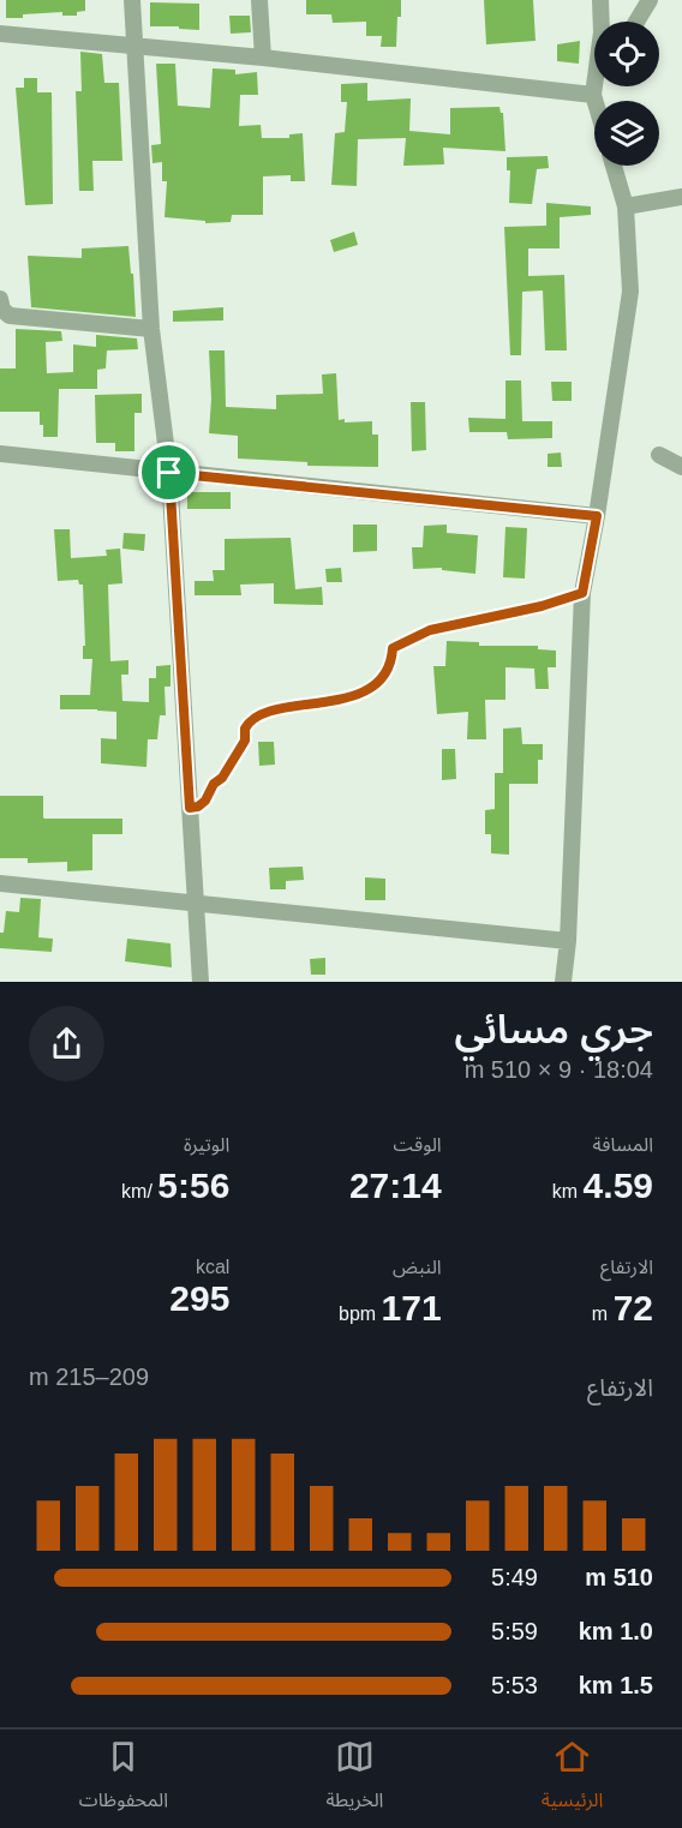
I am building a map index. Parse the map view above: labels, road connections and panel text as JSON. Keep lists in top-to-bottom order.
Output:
{
  "page": {
    "heading": ["جري مسائي", "18:04 · 9 × 510 m"],
    "stats": [
      ["المسافة", "4.59 km"],
      ["الوقت", "27:14"],
      ["الوتيرة", "5:56 /km"],
      ["الارتفاع", "72 m"],
      ["النبض", "171 bpm"],
      ["kcal", "295"]
    ],
    "chart": ["الارتفاع", "209–215 m"],
    "list": [
      {
        "name": "510 m",
        "note": "5:49"
      },
      {
        "name": "1.0 km",
        "note": "5:59"
      },
      {
        "name": "1.5 km",
        "note": "5:53"
      }
    ],
    "tabs": ["الرئيسية", "الخريطة", "المحفوظات"]
  }
}
